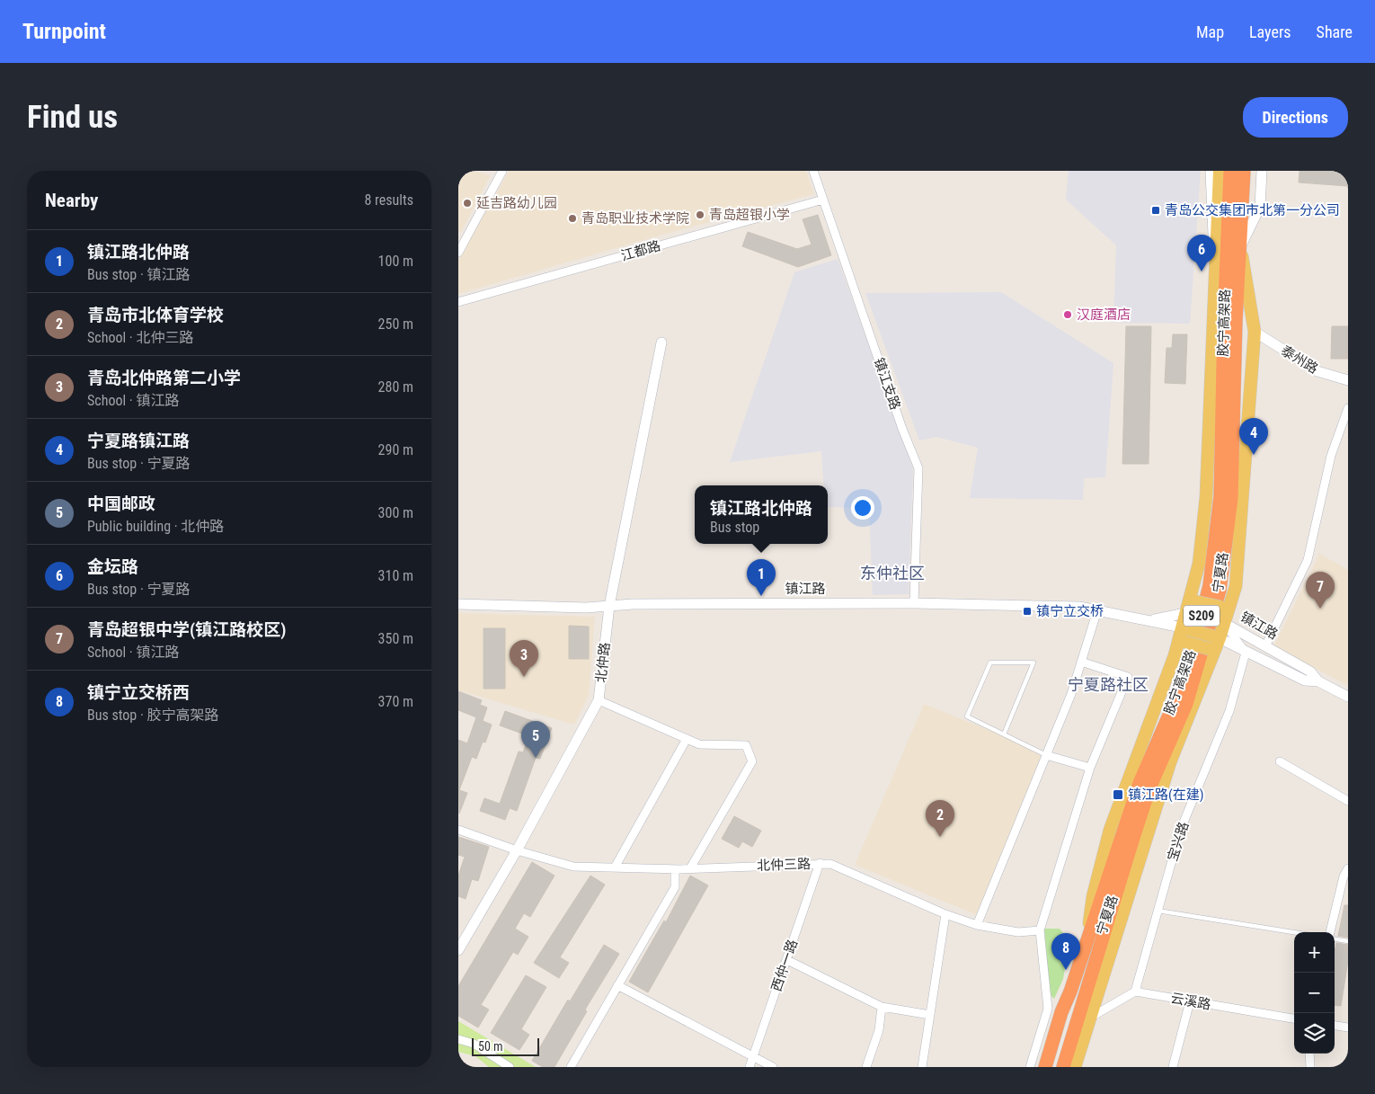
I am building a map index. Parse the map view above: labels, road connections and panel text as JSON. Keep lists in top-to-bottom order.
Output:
{
  "streets": {
    "highway": ["胶宁高架路", "S209"],
    "main road": ["宁夏路", "镇江路"],
    "street": [
      "江都路",
      "泰州路",
      "镇江支路",
      "北仲路",
      "宝兴路",
      "北仲三路",
      "西仲一路",
      "云溪路"
    ]
  },
  "crossings": [
    ["江都路", "镇江支路"],
    ["胶宁高架路", "宁夏路"],
    ["泰州路", "宁夏路"],
    ["镇江支路", "镇江路"],
    ["宁夏路", "镇江路"],
    ["镇江路", "北仲路"],
    ["镇江路", "宝兴路"],
    ["北仲路", "北仲三路"],
    ["宝兴路", "云溪路"],
    ["北仲三路", "西仲一路"]
  ],
  "districts": ["东仲社区", "宁夏路社区"],
  "places": {
    "other": [
      "延吉路幼儿园",
      "青岛超银小学",
      "青岛职业技术学院",
      "汉庭酒店"
    ],
    "transit": ["青岛公交集团市北第一分公司", "镇宁立交桥", "镇江路(在建)"]
  },
  "scale_bar": "50 m",
  "page": {
    "header": "Turnpoint",
    "nav": ["Map", "Layers", "Share"],
    "buttons": "Directions",
    "title": "Find us",
    "heading": ["Nearby", "8 results"],
    "list": [
      {
        "mark": "1",
        "name": "镇江路北仲路",
        "note": "Bus stop · 镇江路",
        "value": "100 m"
      },
      {
        "mark": "2",
        "name": "青岛市北体育学校",
        "note": "School · 北仲三路",
        "value": "250 m"
      },
      {
        "mark": "3",
        "name": "青岛北仲路第二小学",
        "note": "School · 镇江路",
        "value": "280 m"
      },
      {
        "mark": "4",
        "name": "宁夏路镇江路",
        "note": "Bus stop · 宁夏路",
        "value": "290 m"
      },
      {
        "mark": "5",
        "name": "中国邮政",
        "note": "Public building · 北仲路",
        "value": "300 m"
      },
      {
        "mark": "6",
        "name": "金坛路",
        "note": "Bus stop · 宁夏路",
        "value": "310 m"
      },
      {
        "mark": "7",
        "name": "青岛超银中学(镇江路校区)",
        "note": "School · 镇江路",
        "value": "350 m"
      },
      {
        "mark": "8",
        "name": "镇宁立交桥西",
        "note": "Bus stop · 胶宁高架路",
        "value": "370 m"
      }
    ],
    "pins": [
      "6",
      "4",
      "1",
      "7",
      "3",
      "5",
      "2",
      "8"
    ],
    "popup": ["镇江路北仲路", "Bus stop"],
    "map_buttons": ["+", "−"],
    "scale": "50 m"
  }
}
